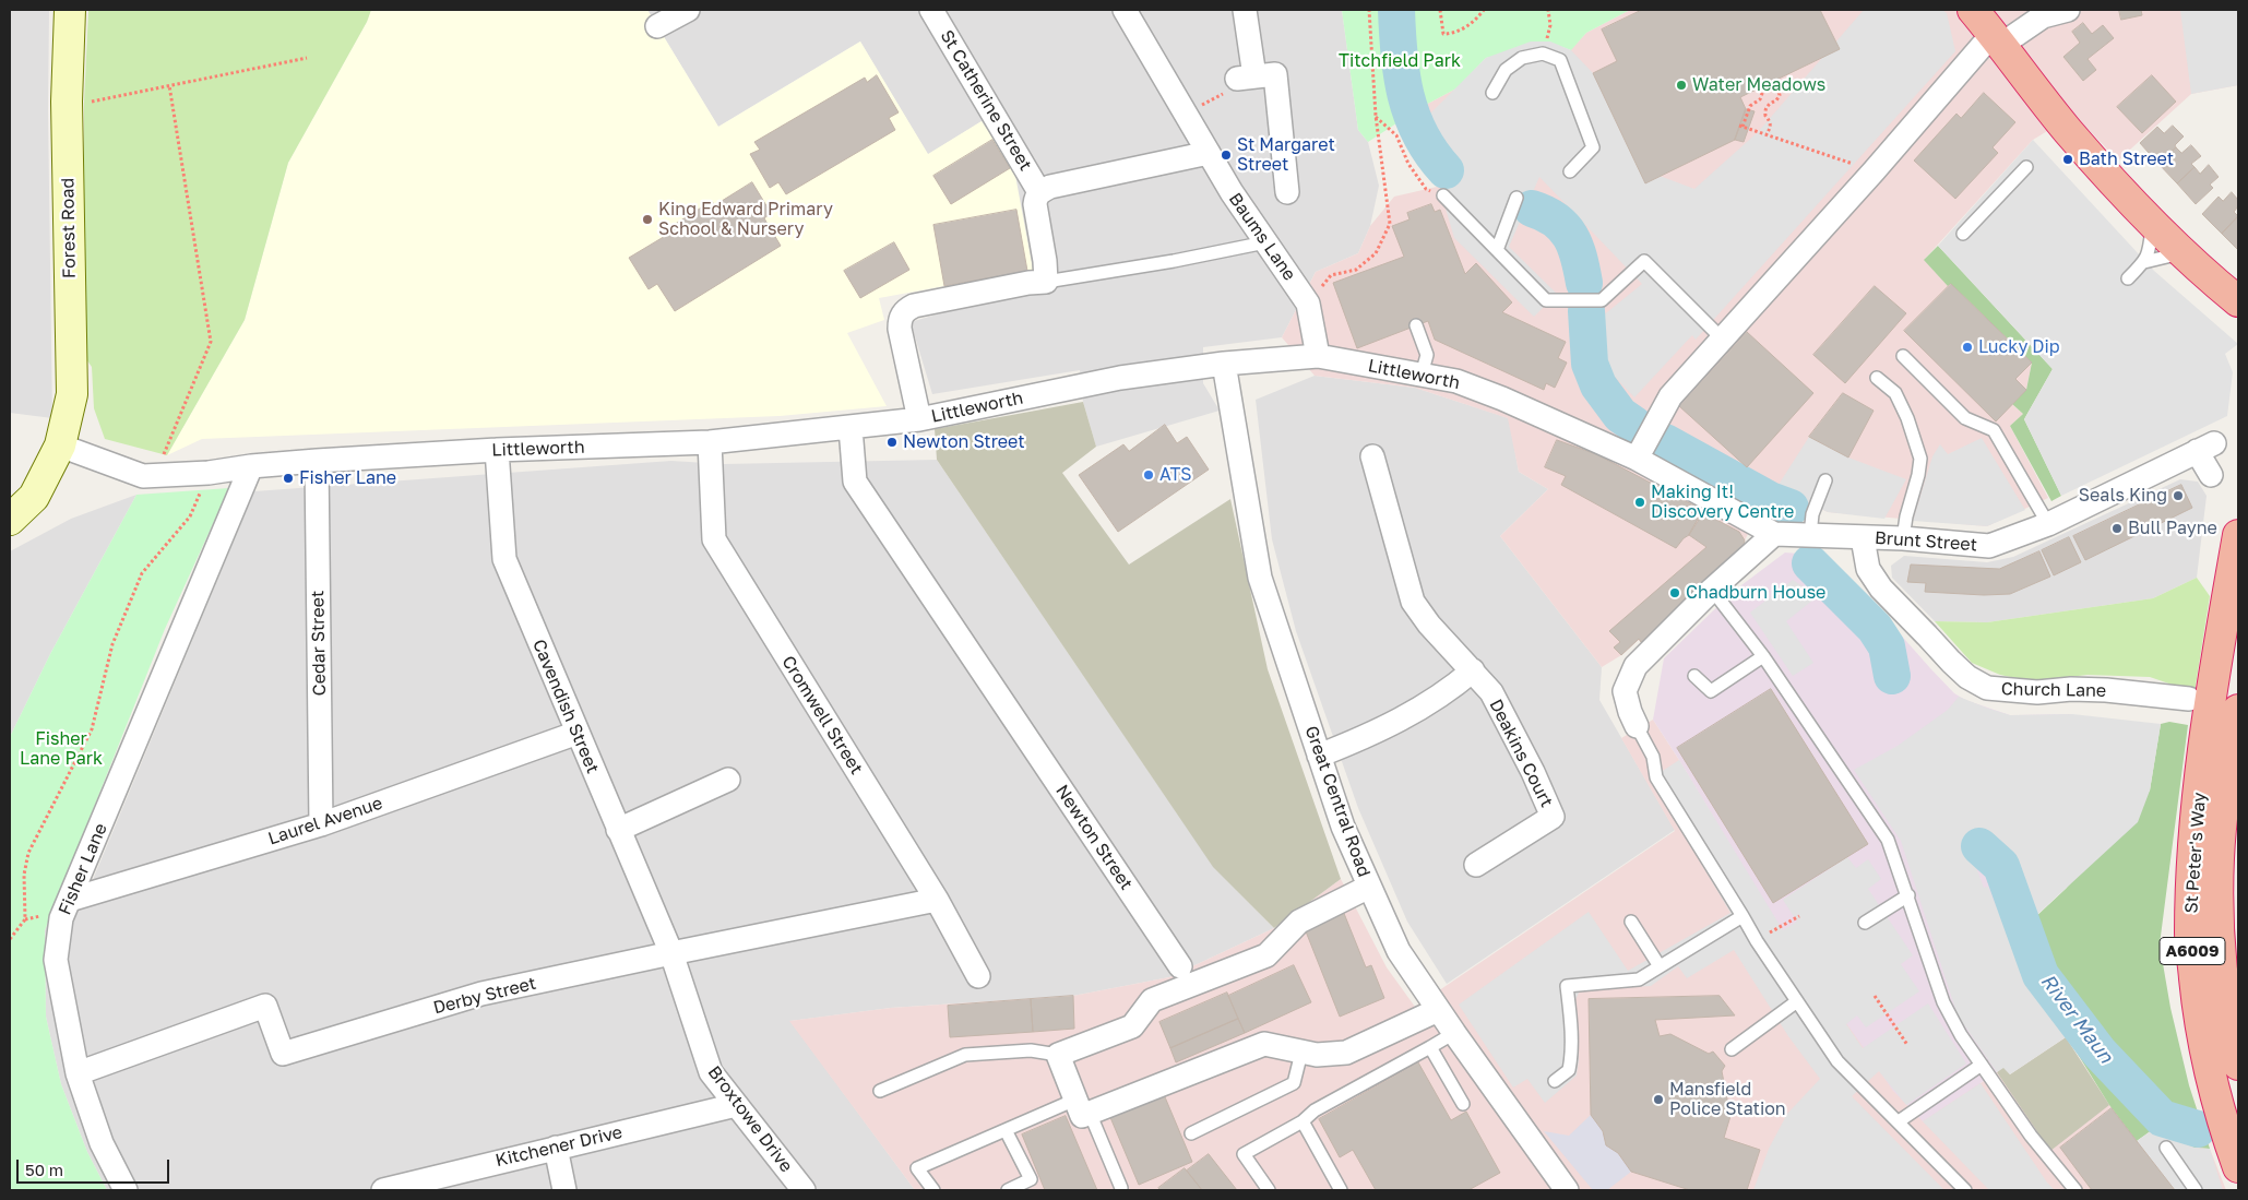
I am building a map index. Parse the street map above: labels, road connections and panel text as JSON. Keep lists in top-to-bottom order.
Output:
{
  "streets": {
    "highway": ["St Peter's Way", "A6009"],
    "main road": ["Forest Road"],
    "street": [
      "St Catherine Street",
      "Baums Lane",
      "Littleworth",
      "Brunt Street",
      "Cedar Street",
      "Church Lane",
      "Cavendish Street",
      "Cromwell Street",
      "Deakins Court",
      "Great Central Road",
      "Laurel Avenue",
      "Newton Street",
      "Fisher Lane",
      "Derby Street",
      "Broxtowe Drive",
      "Kitchener Drive"
    ]
  },
  "crossings": [
    ["Forest Road", "Littleworth"],
    ["Baums Lane", "Littleworth"],
    ["Littleworth", "Brunt Street"],
    ["Littleworth", "Cedar Street"],
    ["Littleworth", "Church Lane"],
    ["Littleworth", "Cavendish Street"],
    ["Littleworth", "Cromwell Street"],
    ["Littleworth", "Great Central Road"],
    ["Littleworth", "Newton Street"],
    ["Littleworth", "Fisher Lane"],
    ["Brunt Street", "Church Lane"],
    ["Cedar Street", "Laurel Avenue"],
    ["Cavendish Street", "Laurel Avenue"],
    ["Cavendish Street", "Derby Street"],
    ["Cavendish Street", "Broxtowe Drive"],
    ["Cromwell Street", "Derby Street"],
    ["Laurel Avenue", "Fisher Lane"],
    ["Fisher Lane", "Derby Street"],
    ["Derby Street", "Broxtowe Drive"],
    ["Broxtowe Drive", "Kitchener Drive"]
  ],
  "water": ["River Maun"],
  "parks": ["Titchfield Park", "Fisher Lane Park"],
  "places": [
    "Water Meadows",
    "St Margaret Street",
    "Bath Street",
    "King Edward Primary School & Nursery",
    "Lucky Dip",
    "Newton Street",
    "ATS",
    "Fisher Lane",
    "Seals King",
    "Making It! Discovery Centre",
    "Bull Payne",
    "Chadburn House",
    "Mansfield Police Station"
  ],
  "scale_bar": "50 m"
}
